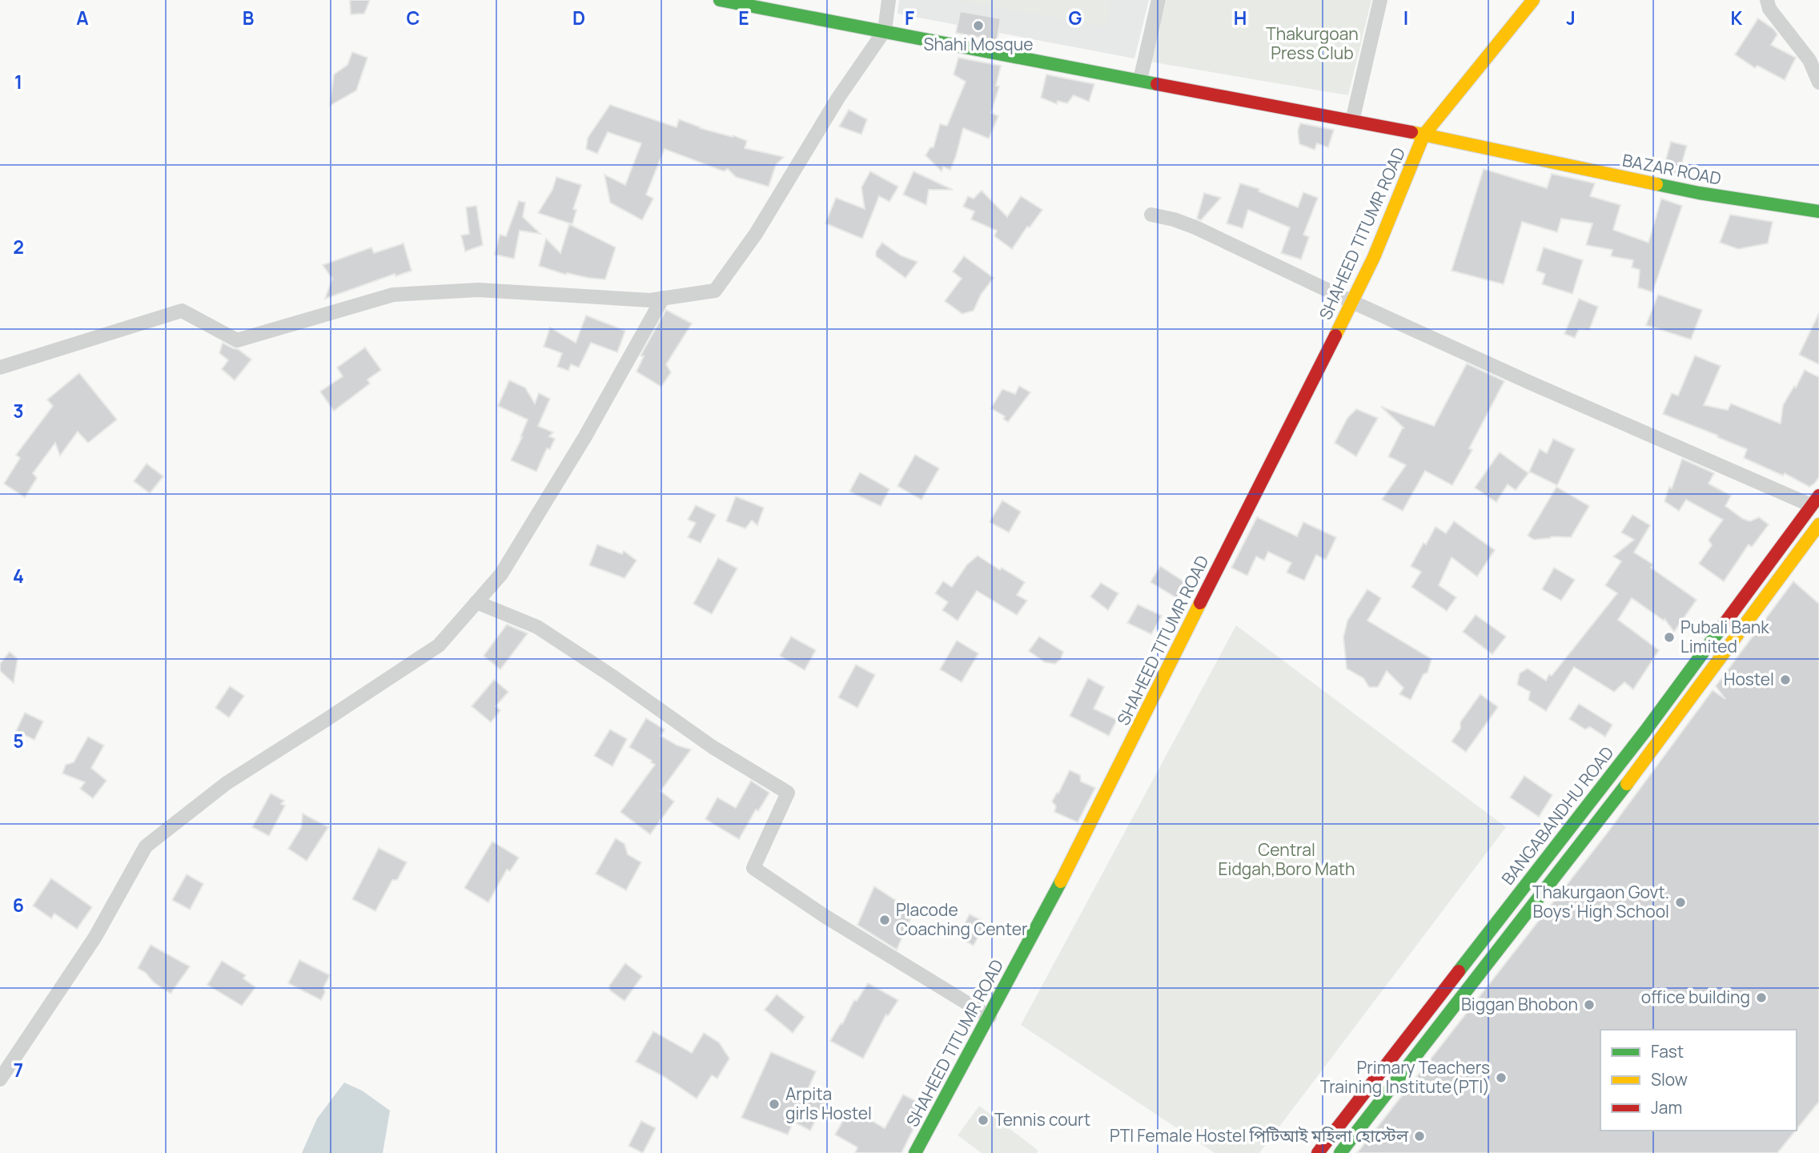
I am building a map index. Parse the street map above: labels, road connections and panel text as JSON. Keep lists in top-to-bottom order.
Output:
{
  "streets": {
    "street": ["BAZAR ROAD", "SHAHEED TITUMR ROAD", "BANGABANDHU ROAD"]
  },
  "crossings": [
    ["BAZAR ROAD", "SHAHEED TITUMR ROAD"]
  ],
  "parks": ["Thakurgoan Press Club", "Central Eidgah,Boro Math"],
  "places": [
    "Shahi Mosque",
    "Pubali Bank Limited",
    "Hostel",
    "Thakurgaon Govt. Boys' High School",
    "Placode Coaching Center",
    "office building",
    "Biggan Bhobon",
    "Primary Teachers Training Institute(PTI)",
    "Arpita girls Hostel",
    "Tennis court",
    "PTI Female Hostel পিটিআই মহিলা হোস্টেল"
  ],
  "legend": ["Fast", "Slow", "Jam"],
  "grid": {
    "columns": [
      "A",
      "B",
      "C",
      "D",
      "E",
      "F",
      "G",
      "H",
      "I",
      "J",
      "K"
    ],
    "rows": [
      "1",
      "2",
      "3",
      "4",
      "5",
      "6",
      "7"
    ]
  }
}
